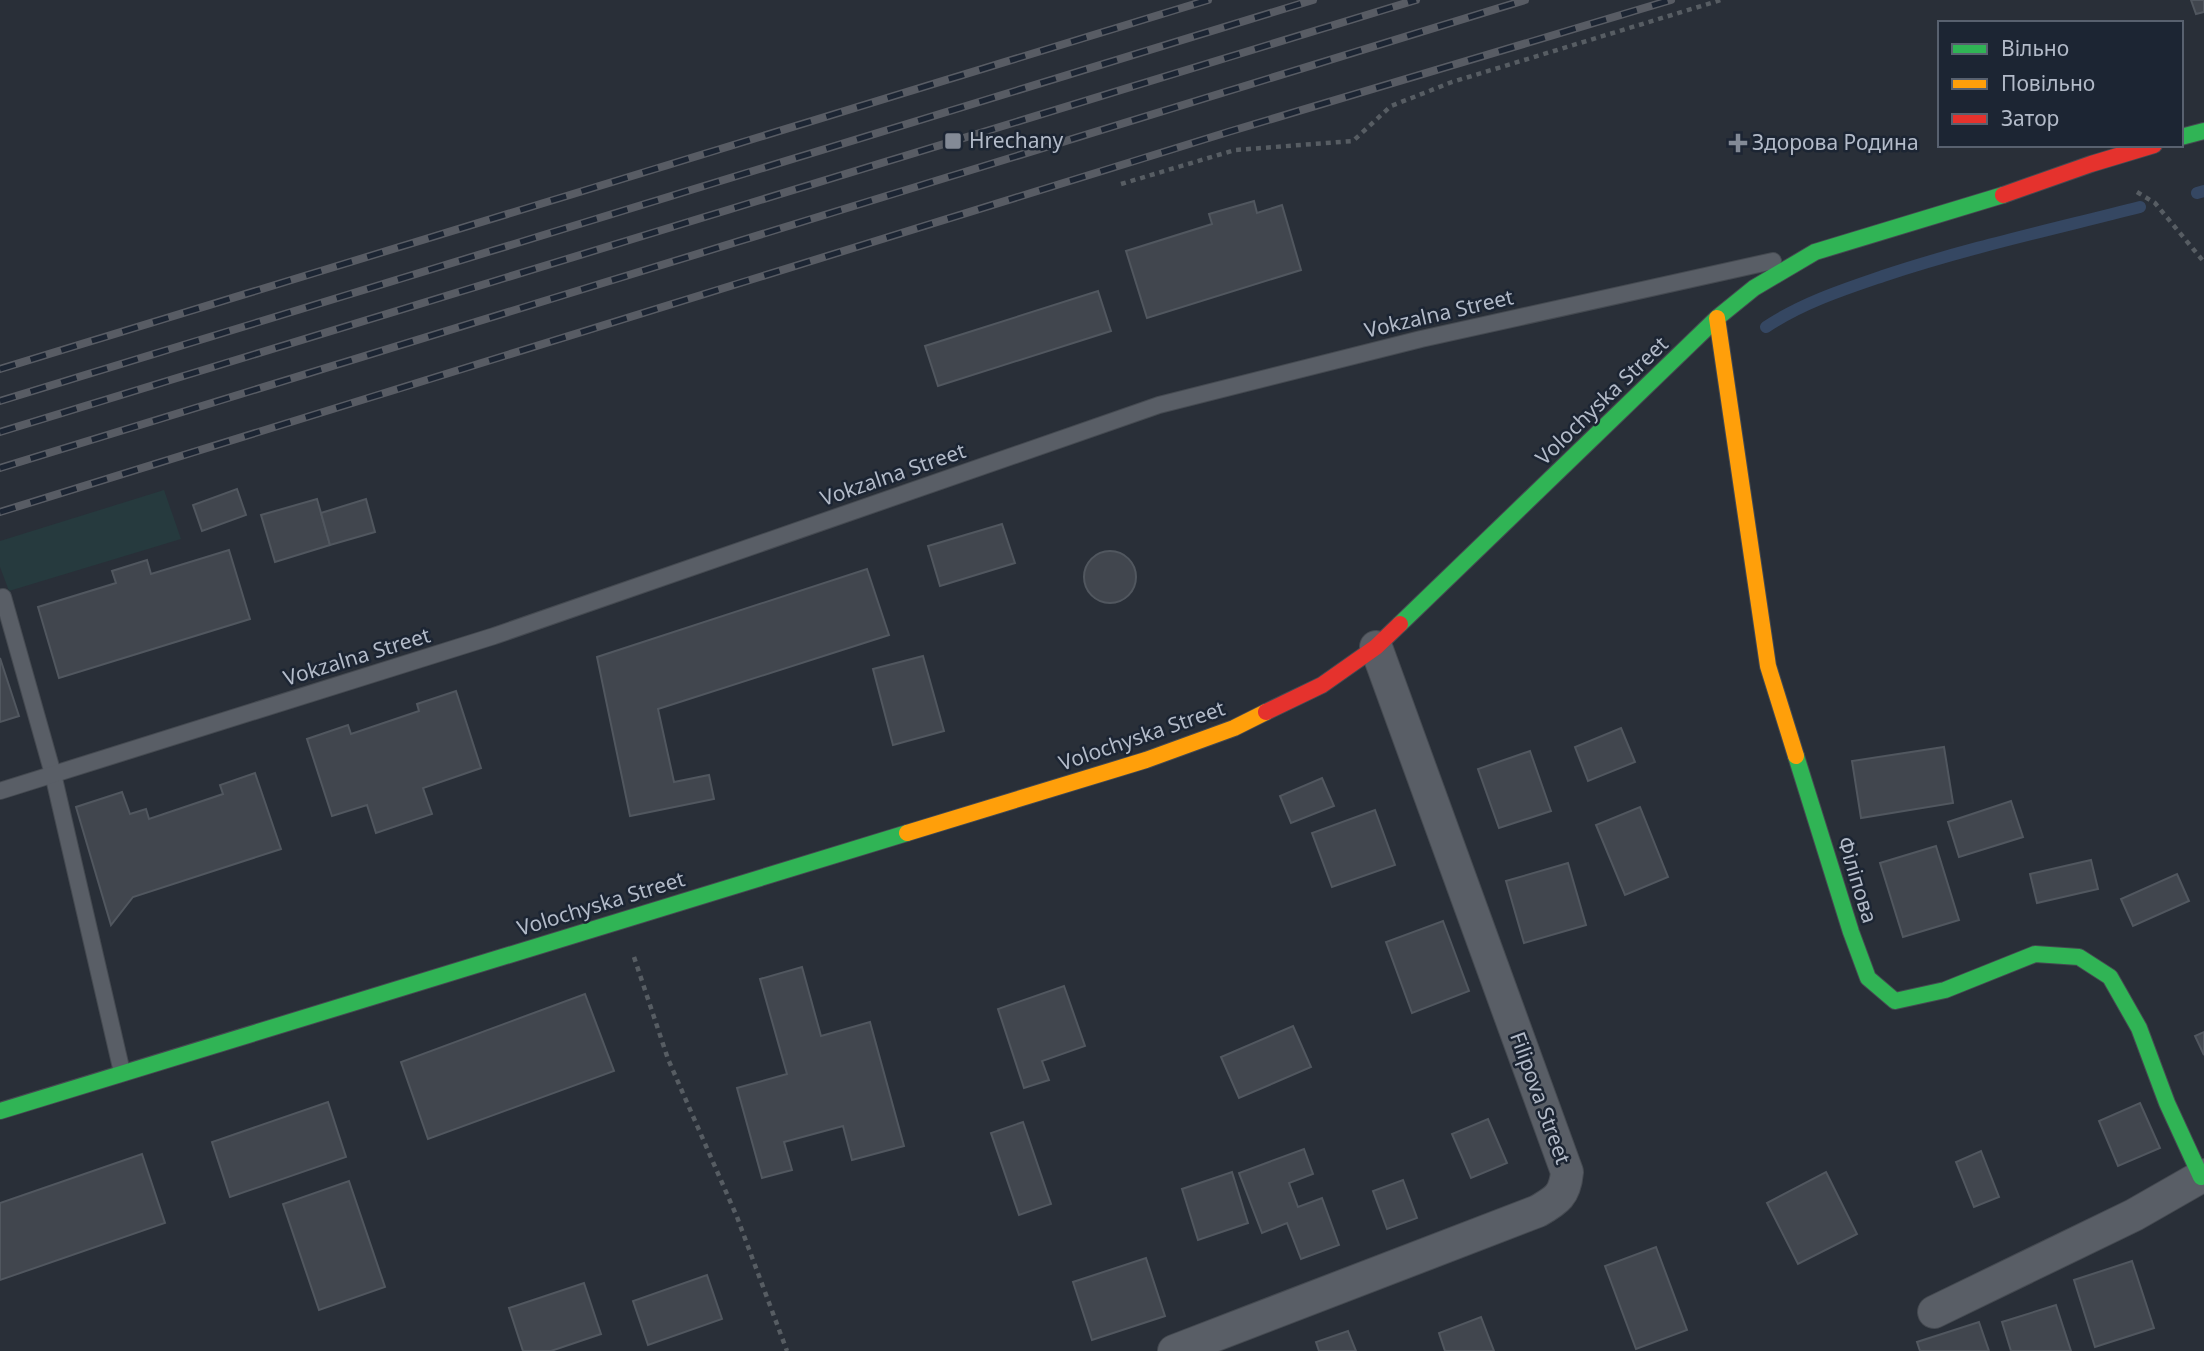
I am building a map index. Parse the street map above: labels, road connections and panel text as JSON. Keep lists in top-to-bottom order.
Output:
{
  "streets": {
    "main road": ["Volochyska Street", "Філіпова"],
    "street": ["Filipova Street"],
    "lane": ["Vokzalna Street"]
  },
  "crossings": [
    ["Vokzalna Street", "Volochyska Street"],
    ["Volochyska Street", "Філіпова"],
    ["Volochyska Street", "Filipova Street"]
  ],
  "places": {
    "transit": ["Hrechany"],
    "health": ["Здорова Родина"]
  },
  "legend": ["Вільно", "Повільно", "Затор"]
}
